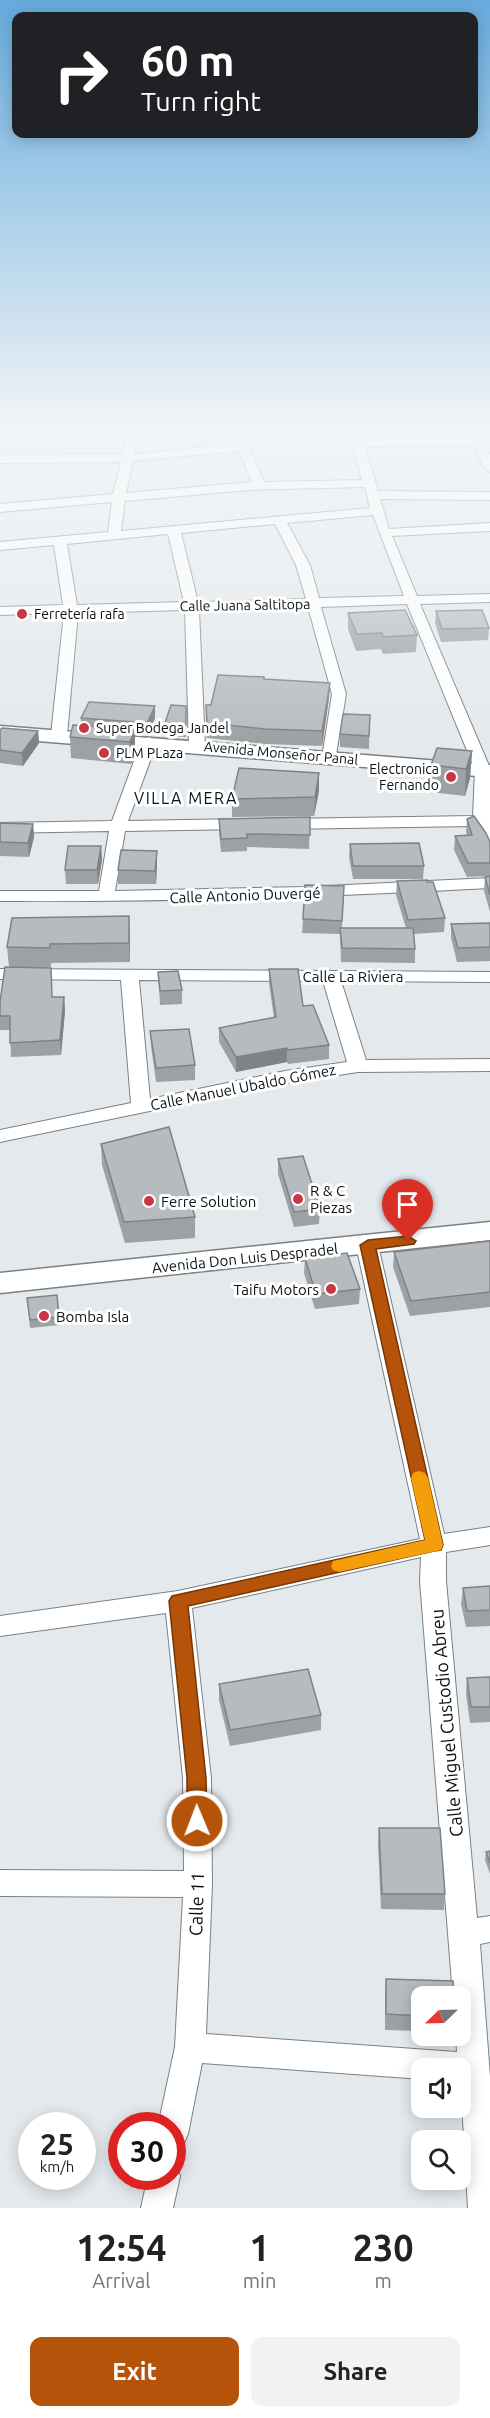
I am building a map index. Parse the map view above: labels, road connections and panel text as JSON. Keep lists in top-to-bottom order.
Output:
{
  "streets": {
    "main road": ["Avenida Monseñor Panal", "Avenida Don Luis Despradel"],
    "street": [
      "Calle Juana Saltitopa",
      "Calle Antonio Duvergé",
      "Calle La Riviera",
      "Calle Manuel Ubaldo Gómez",
      "Calle Miguel Custodio Abreu",
      "Calle 11"
    ]
  },
  "crossings": [
    ["Avenida Don Luis Despradel", "Calle Miguel Custodio Abreu"]
  ],
  "districts": ["VILLA MERA"],
  "places": [
    "Ferretería rafa",
    "Super Bodega Jandel",
    "PLM PLaza",
    "Electronica Fernando",
    "R & C Piezas",
    "Ferre Solution",
    "Taifu Motors",
    "Bomba Isla"
  ],
  "north": "bottom left",
  "page": {
    "turn": ["60 m", "Turn right"],
    "speed": "25 km/h",
    "limit": "30",
    "eta": [
      "12:54",
      "Arrival",
      "1",
      "min",
      "230",
      "m"
    ],
    "buttons": ["Exit", "Share"]
  }
}
